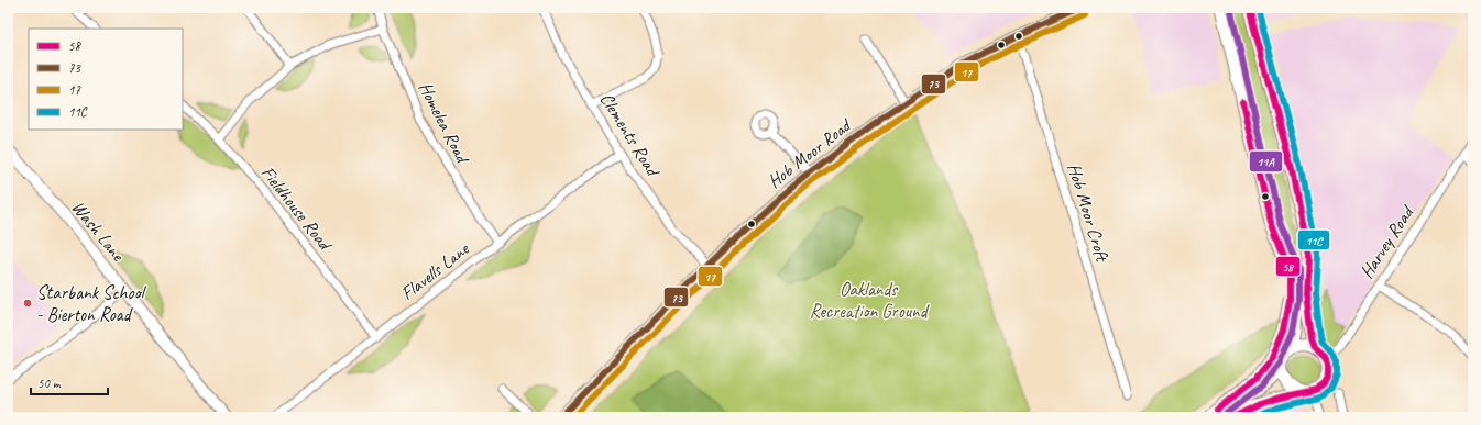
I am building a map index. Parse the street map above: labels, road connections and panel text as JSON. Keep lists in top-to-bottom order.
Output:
{
  "streets": {
    "street": [
      "Homelea Road",
      "Clements Road",
      "Hob Moor Road",
      "Fieldhouse Road",
      "Hob Moor Croft",
      "Wash Lane",
      "Harvey Road",
      "Flavells Lane"
    ]
  },
  "crossings": [
    ["Homelea Road", "Flavells Lane"],
    ["Clements Road", "Hob Moor Road"],
    ["Clements Road", "Flavells Lane"],
    ["Hob Moor Road", "Hob Moor Croft"],
    ["Fieldhouse Road", "Flavells Lane"]
  ],
  "parks": ["Oaklands Recreation Ground"],
  "places": ["Starbank School - Bierton Road"],
  "lines": [
    "transit line 58",
    "transit line 73",
    "transit line 11C",
    "transit line 11A",
    "transit line 17"
  ],
  "legend": [
    "58",
    "73",
    "17",
    "11C"
  ],
  "scale_bar": "50 m"
}
